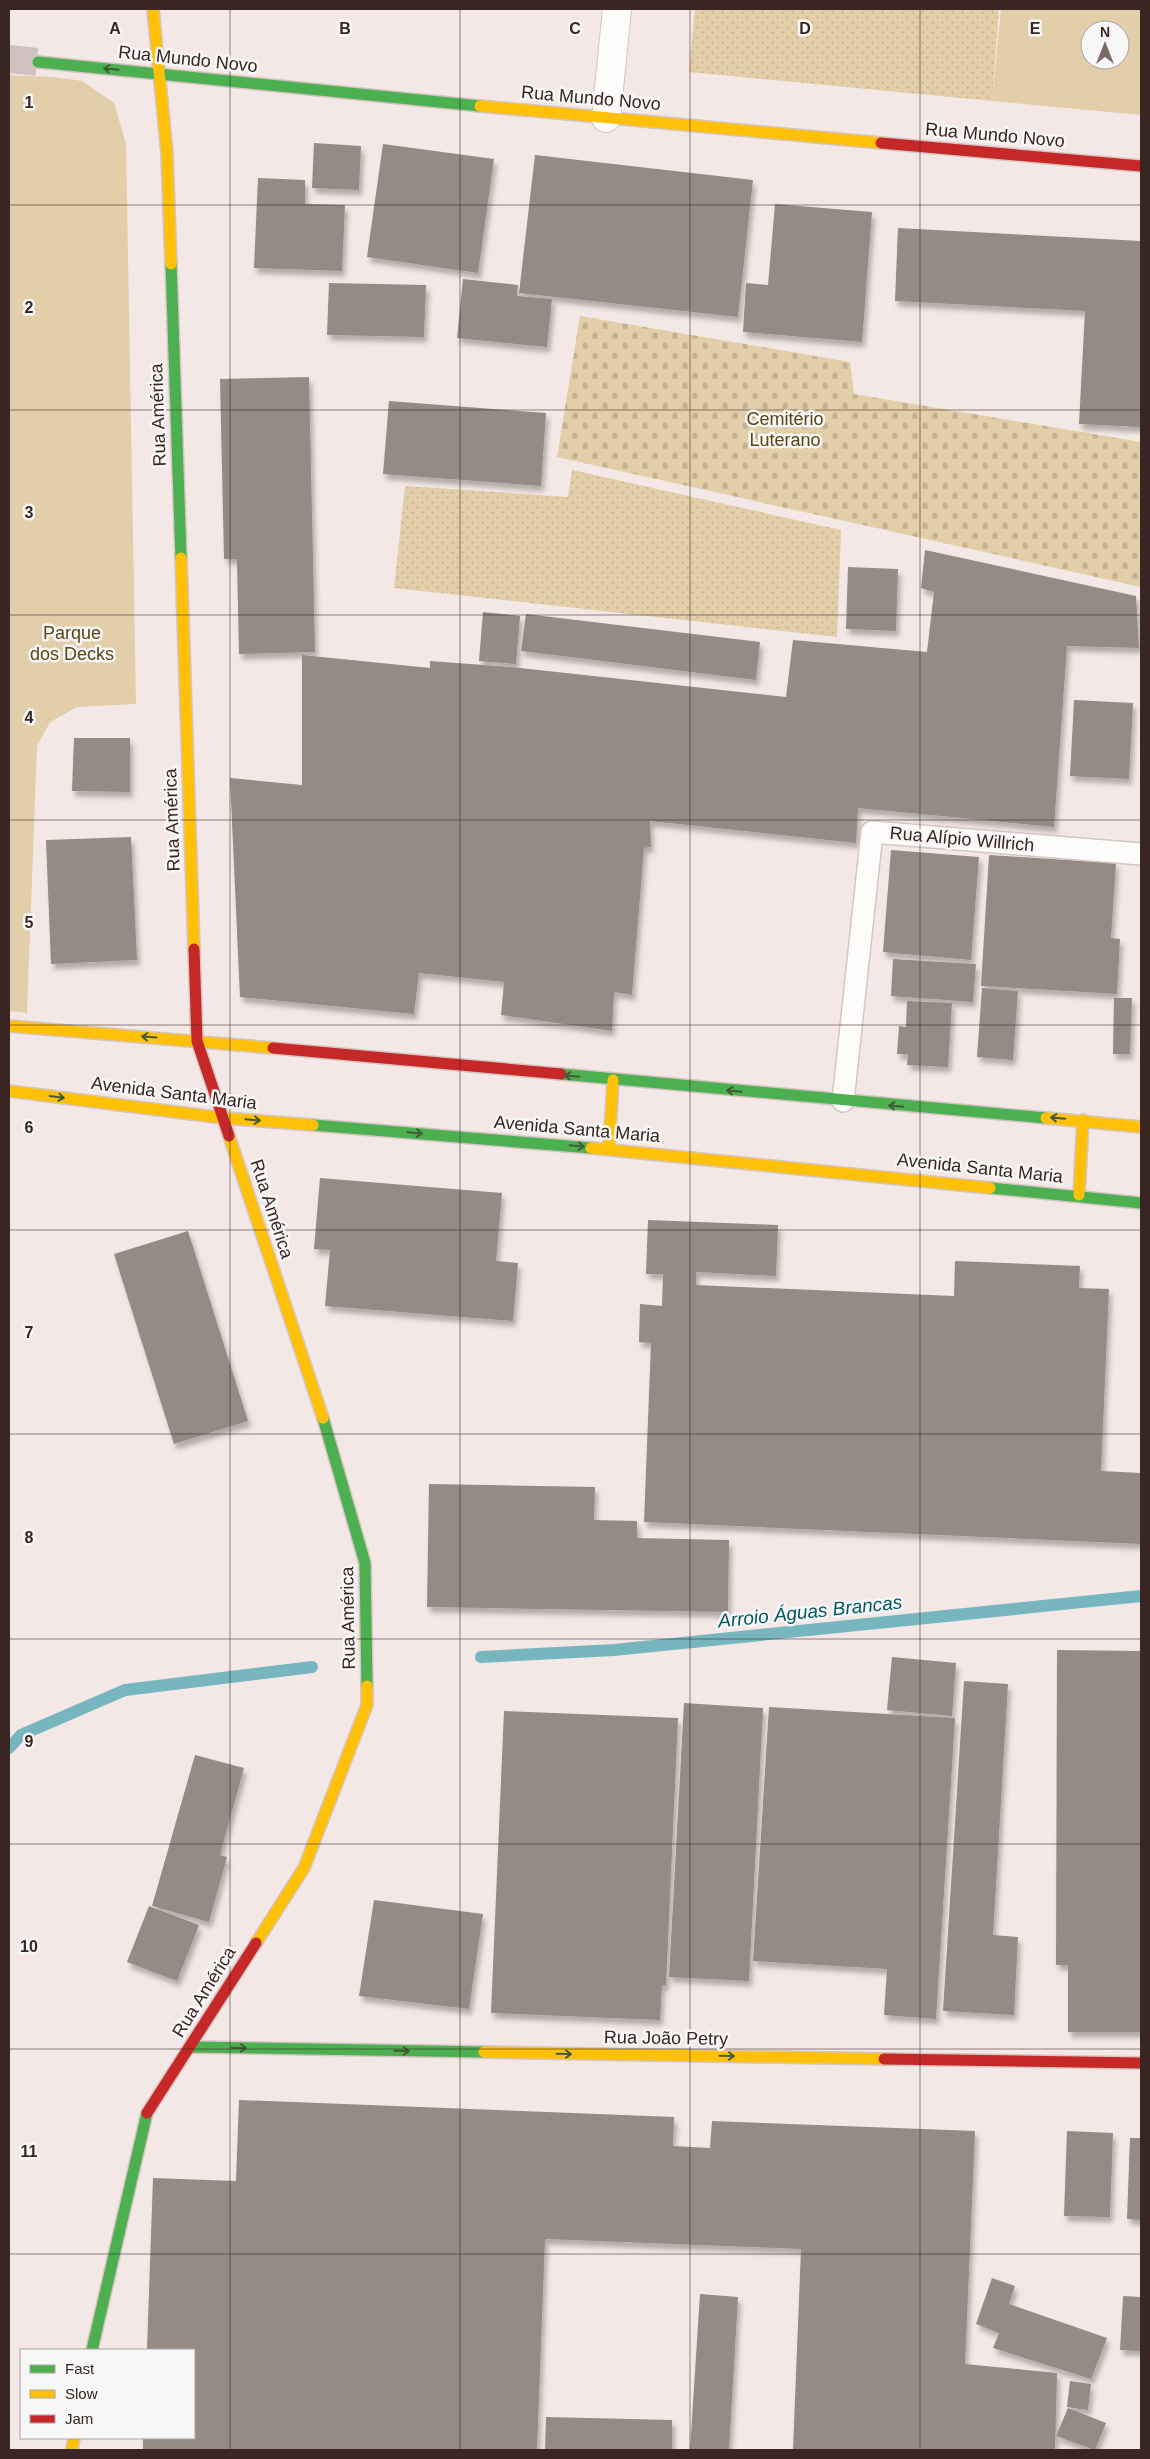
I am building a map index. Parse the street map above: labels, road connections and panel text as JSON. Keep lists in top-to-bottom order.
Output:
{
  "streets": {
    "main road": [
      "Rua Mundo Novo",
      "Rua América",
      "Avenida Santa Maria",
      "Rua João Petry"
    ],
    "lane": ["Rua Alípio Willrich"]
  },
  "crossings": [
    ["Rua Mundo Novo", "Rua América"],
    ["Rua América", "Avenida Santa Maria"],
    ["Rua América", "Rua João Petry"]
  ],
  "one_way": ["Rua João Petry"],
  "water": ["Arroio Águas Brancas"],
  "parks": ["Cemitério Luterano", "Parque dos Decks"],
  "legend": ["Fast", "Slow", "Jam"],
  "north": "top",
  "grid": {
    "columns": [
      "A",
      "B",
      "C",
      "D",
      "E"
    ],
    "rows": [
      "1",
      "2",
      "3",
      "4",
      "5",
      "6",
      "7",
      "8",
      "9",
      "10",
      "11"
    ]
  }
}
